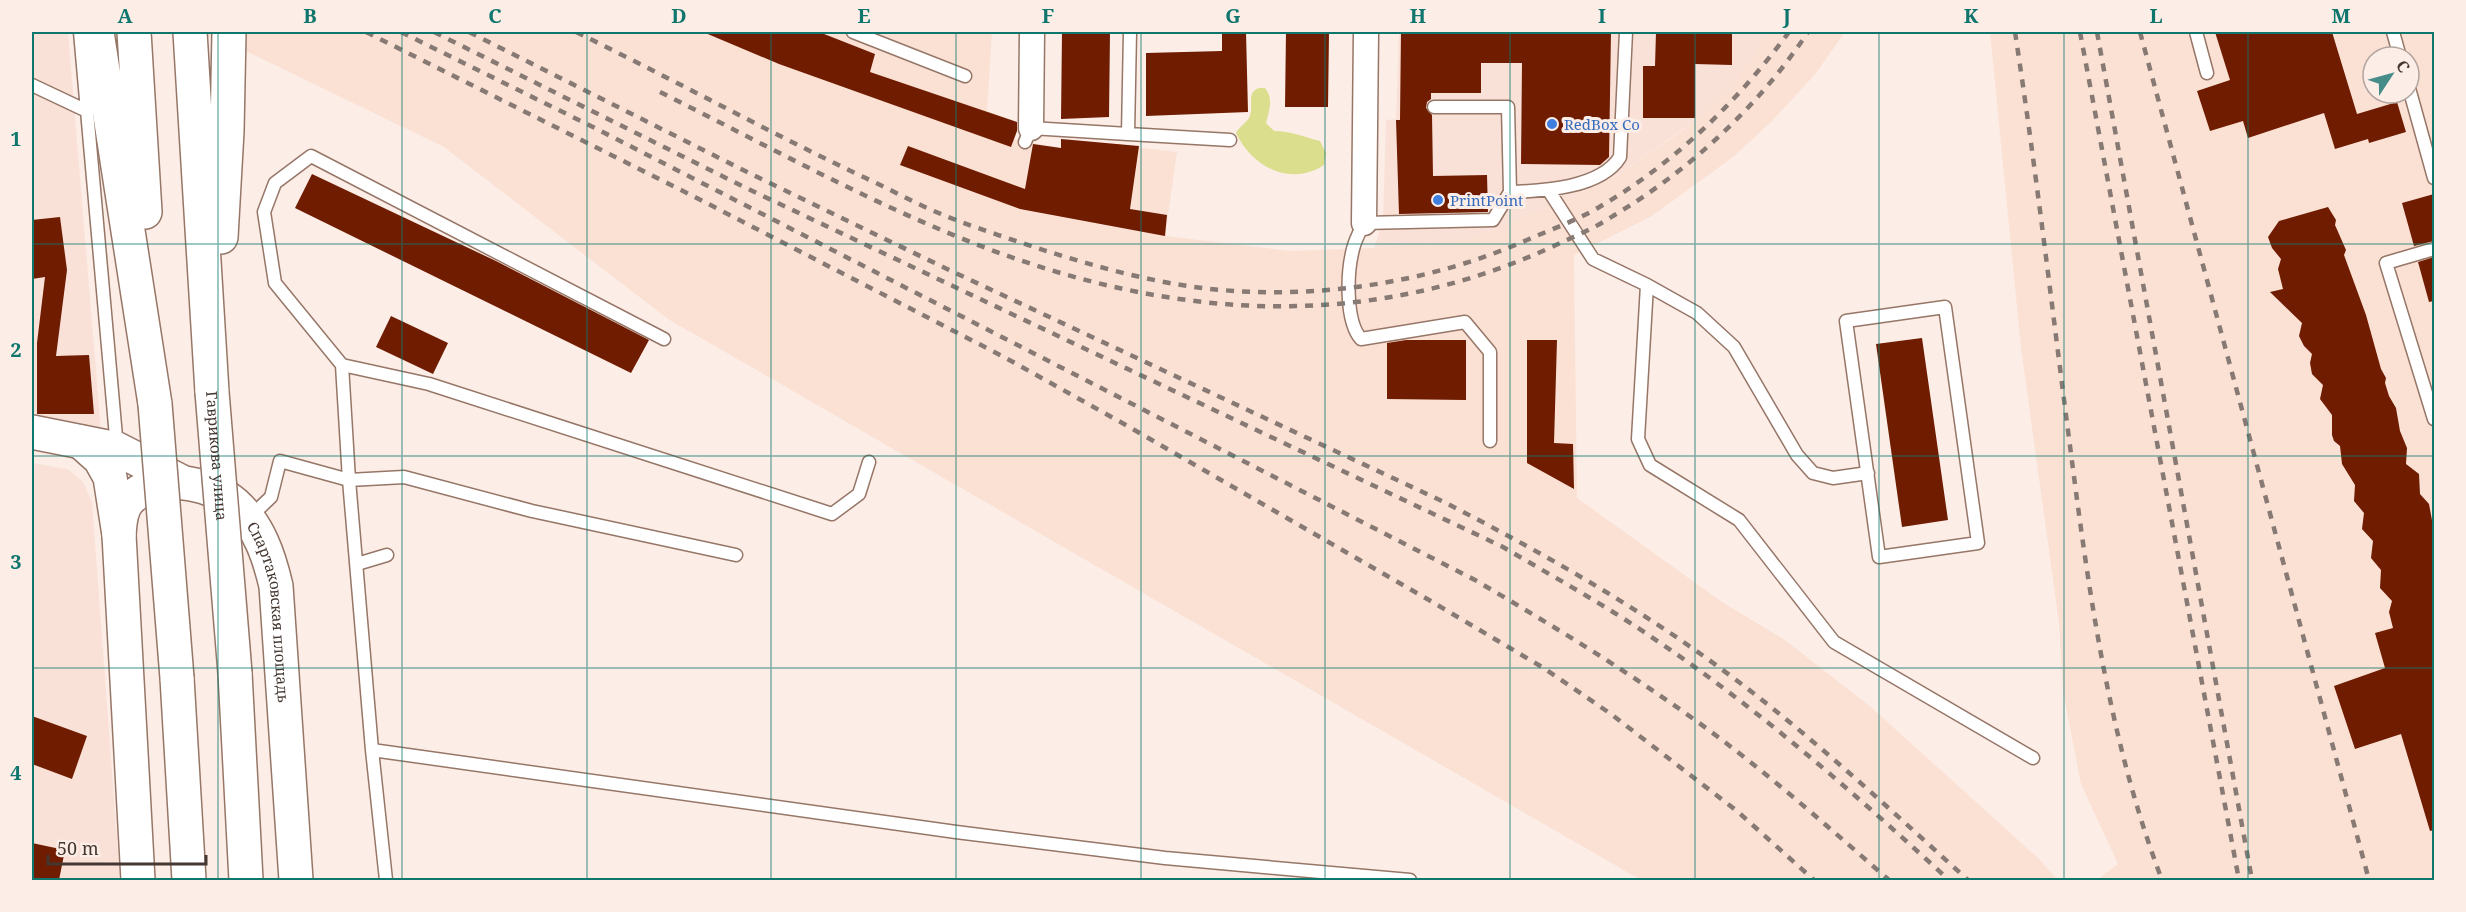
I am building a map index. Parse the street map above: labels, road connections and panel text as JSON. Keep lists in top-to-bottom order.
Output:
{
  "streets": {
    "main road": ["Гаврикова улица", "Спартаковская площадь"]
  },
  "places": ["RedBox Co", "PrintPoint"],
  "scale_bar": "50 m",
  "north": "top right",
  "grid": {
    "columns": [
      "A",
      "B",
      "C",
      "D",
      "E",
      "F",
      "G",
      "H",
      "I",
      "J",
      "K",
      "L",
      "M"
    ],
    "rows": [
      "1",
      "2",
      "3",
      "4"
    ]
  }
}
